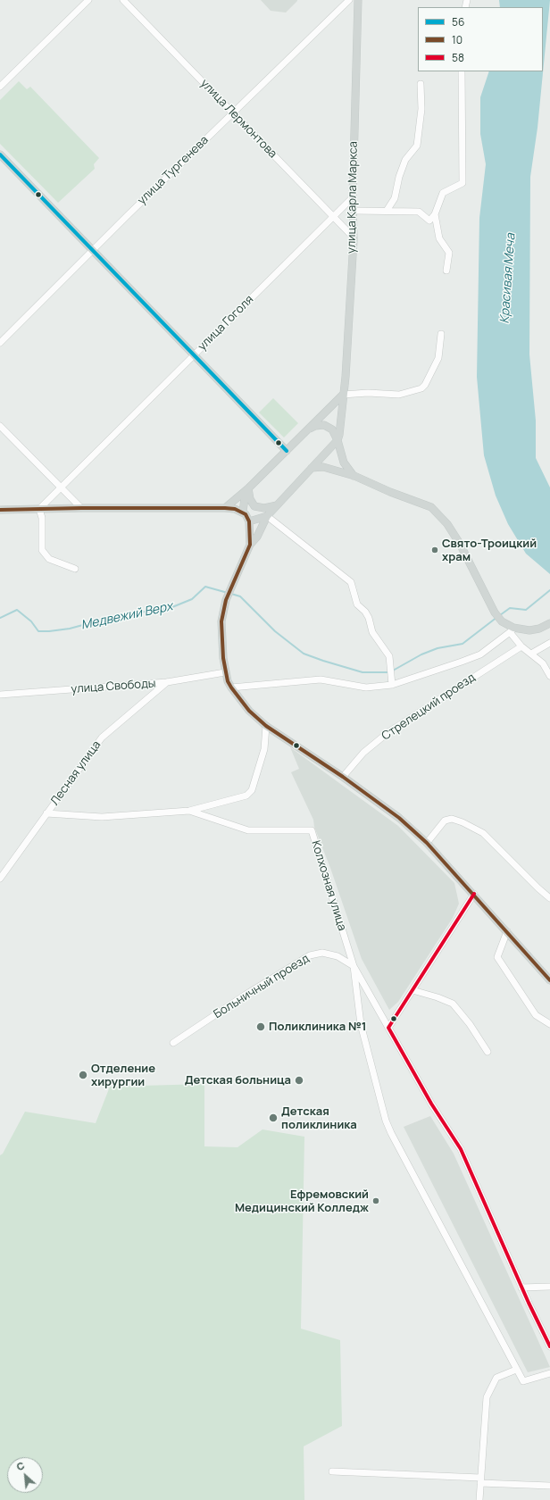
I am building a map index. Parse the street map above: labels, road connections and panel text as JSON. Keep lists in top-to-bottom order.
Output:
{
  "streets": {
    "main road": ["улица Карла Маркса"],
    "street": [
      "улица Лермонтова",
      "улица Тургенева",
      "улица Гоголя",
      "улица Свободы",
      "Стрелецкий проезд",
      "Лесная улица",
      "Колхозная улица",
      "Больничный проезд"
    ]
  },
  "crossings": [
    ["улица Лермонтова", "улица Тургенева"],
    ["улица Лермонтова", "улица Карла Маркса"],
    ["улица Лермонтова", "улица Гоголя"],
    ["улица Карла Маркса", "улица Гоголя"],
    ["улица Свободы", "Лесная улица"],
    ["Лесная улица", "Колхозная улица"],
    ["Колхозная улица", "Больничный проезд"]
  ],
  "water": ["Красивая Меча", "Медвежий Верх"],
  "places": [
    "Свято-Троицкий храм",
    "Поликлиника №1",
    "Отделение хирургии",
    "Детская больница",
    "Детская поликлиника",
    "Ефремовский Медицинский Колледж"
  ],
  "lines": ["transit line 56", "transit line 10", "transit line 58"],
  "legend": ["56", "10", "58"],
  "north": "top left"
}
